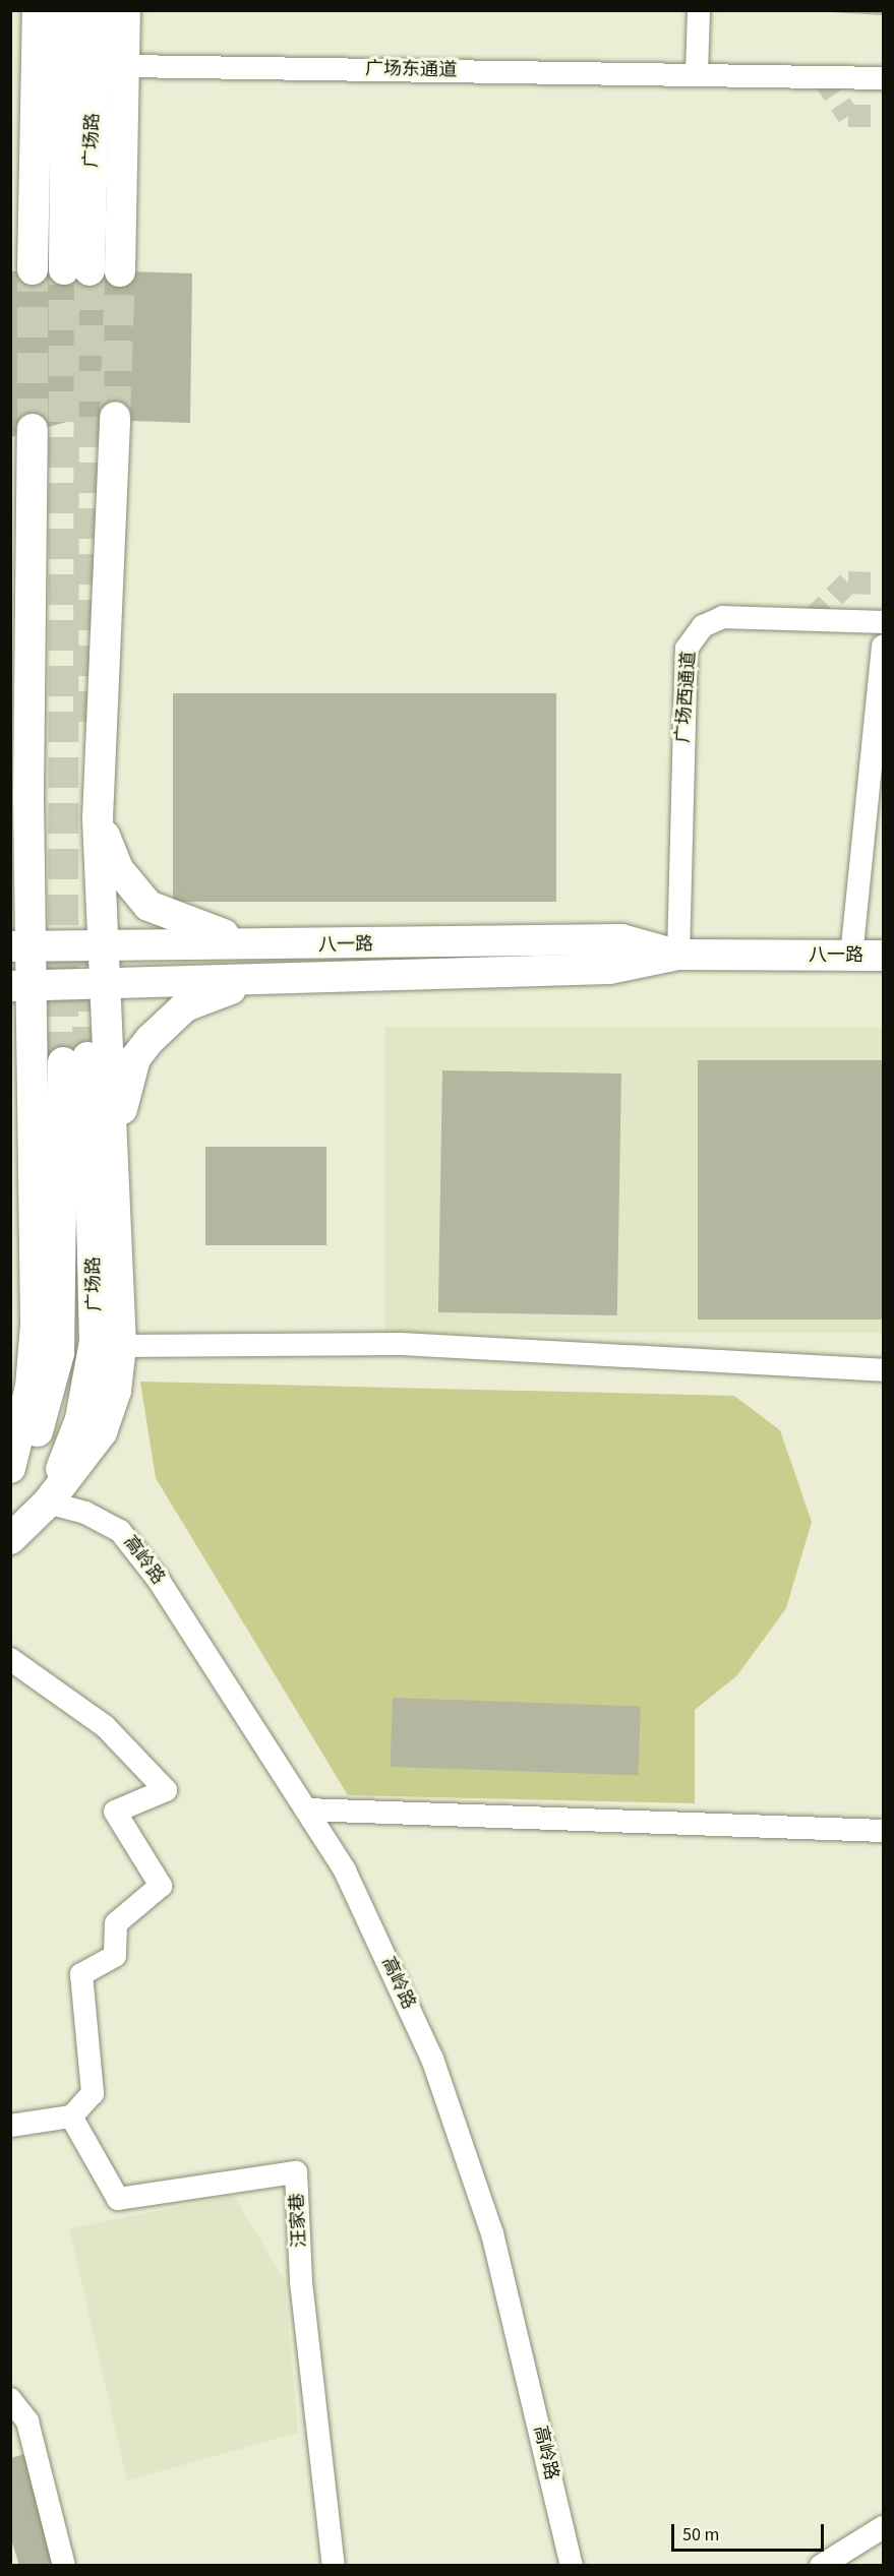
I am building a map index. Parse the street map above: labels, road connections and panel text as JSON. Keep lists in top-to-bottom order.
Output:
{
  "streets": {
    "main road": ["广场路", "八一路"],
    "street": [
      "广场东通道",
      "广场西通道",
      "高岭路",
      "汪家巷"
    ]
  },
  "crossings": [
    ["广场路", "高岭路"],
    ["广场西通道", "八一路"]
  ],
  "scale_bar": "50 m"
}
